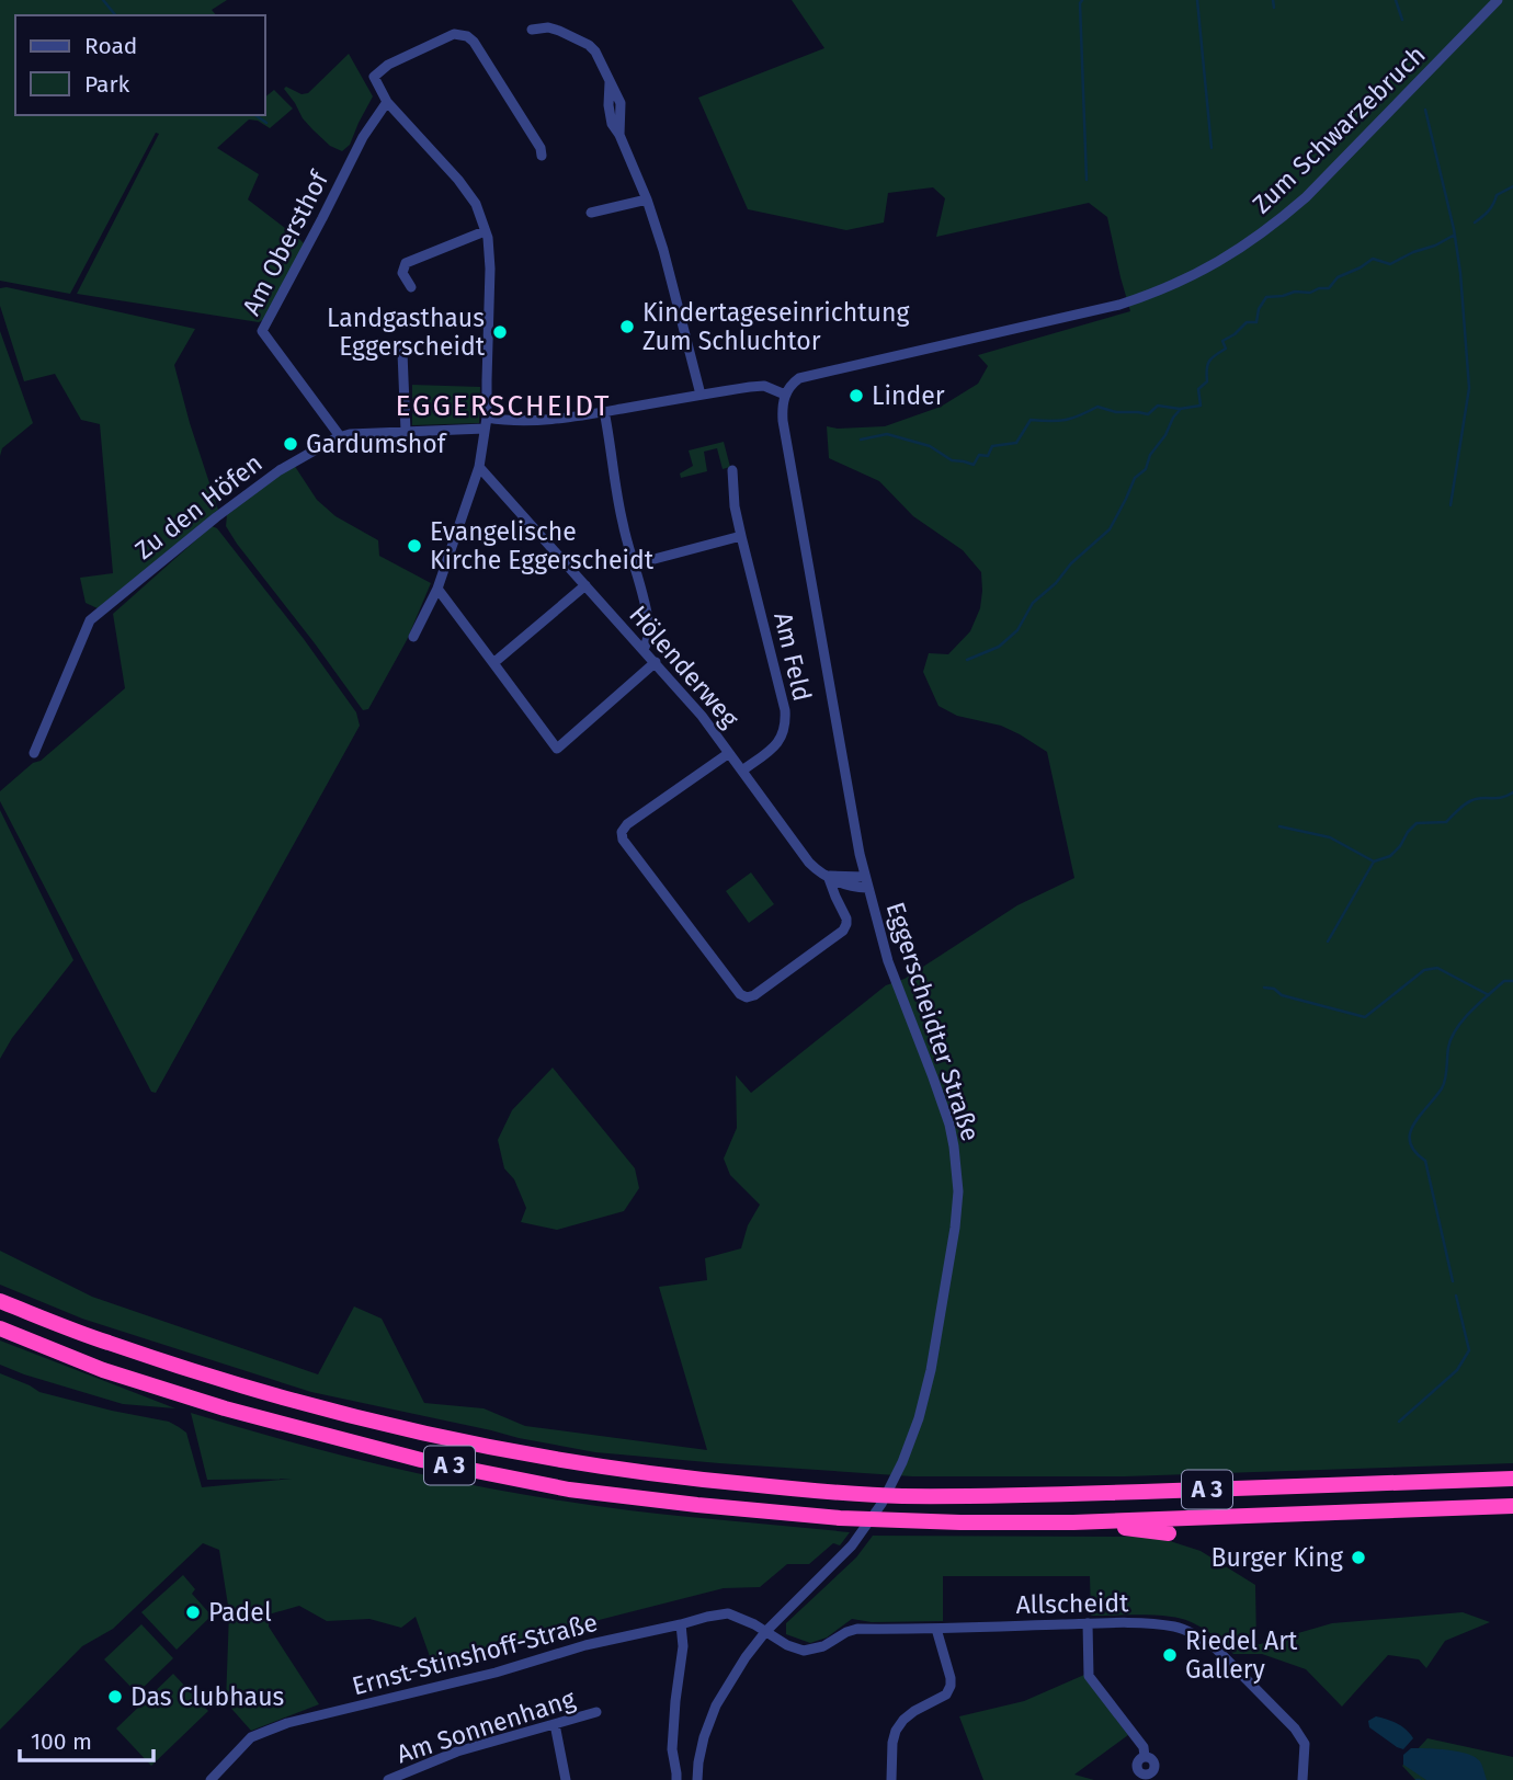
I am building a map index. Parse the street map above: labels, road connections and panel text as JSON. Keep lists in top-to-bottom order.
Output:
{
  "streets": {
    "highway": ["A 3"],
    "street": [
      "Zum Schwarzebruch",
      "Am Obersthof",
      "Zu den Höfen",
      "Am Feld",
      "Hölenderweg",
      "Eggerscheidter Straße",
      "Allscheidt",
      "Ernst-Stinshoff-Straße",
      "Am Sonnenhang"
    ]
  },
  "crossings": [
    ["Zum Schwarzebruch", "Eggerscheidter Straße"],
    ["Am Obersthof", "Zu den Höfen"],
    ["Am Feld", "Hölenderweg"],
    ["Hölenderweg", "Eggerscheidter Straße"],
    ["Eggerscheidter Straße", "Allscheidt"],
    ["Eggerscheidter Straße", "Ernst-Stinshoff-Straße"],
    ["Allscheidt", "Ernst-Stinshoff-Straße"]
  ],
  "districts": ["EGGERSCHEIDT"],
  "places": [
    "Kindertageseinrichtung Zum Schluchtor",
    "Landgasthaus Eggerscheidt",
    "Linder",
    "Gardumshof",
    "Evangelische Kirche Eggerscheidt",
    "Burger King",
    "Padel",
    "Riedel Art Gallery",
    "Das Clubhaus"
  ],
  "legend": ["Road", "Park"],
  "scale_bar": "100 m"
}
